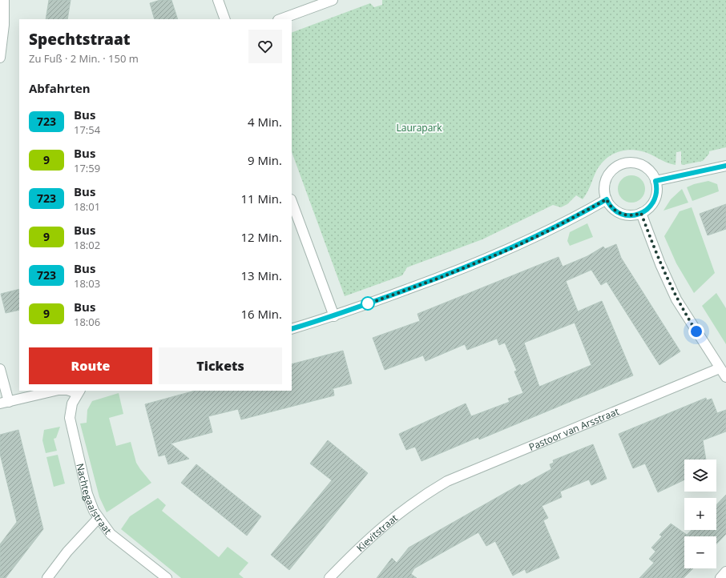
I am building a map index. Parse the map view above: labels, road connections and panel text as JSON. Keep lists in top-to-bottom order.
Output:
{
  "streets": {
    "street": ["Pastoor van Arsstraat", "Nachtegaalstraat", "Kievitstraat"]
  },
  "crossings": [
    ["Pastoor van Arsstraat", "Kievitstraat"]
  ],
  "parks": ["Laurapark"],
  "lines": ["bus line 723"],
  "page": {
    "heading": [
      ["Spechtstraat", "Zu Fuß · 2 Min. · 150 m"],
      "Abfahrten"
    ],
    "list": [
      {
        "mark": "723",
        "name": "Bus",
        "note": "17:54",
        "value": "4 Min."
      },
      {
        "mark": "9",
        "name": "Bus",
        "note": "17:59",
        "value": "9 Min."
      },
      {
        "mark": "723",
        "name": "Bus",
        "note": "18:01",
        "value": "11 Min."
      },
      {
        "mark": "9",
        "name": "Bus",
        "note": "18:02",
        "value": "12 Min."
      },
      {
        "mark": "723",
        "name": "Bus",
        "note": "18:03",
        "value": "13 Min."
      },
      {
        "mark": "9",
        "name": "Bus",
        "note": "18:06",
        "value": "16 Min."
      }
    ],
    "buttons": ["Route", "Tickets"],
    "map_buttons": ["+", "−"]
  }
}
